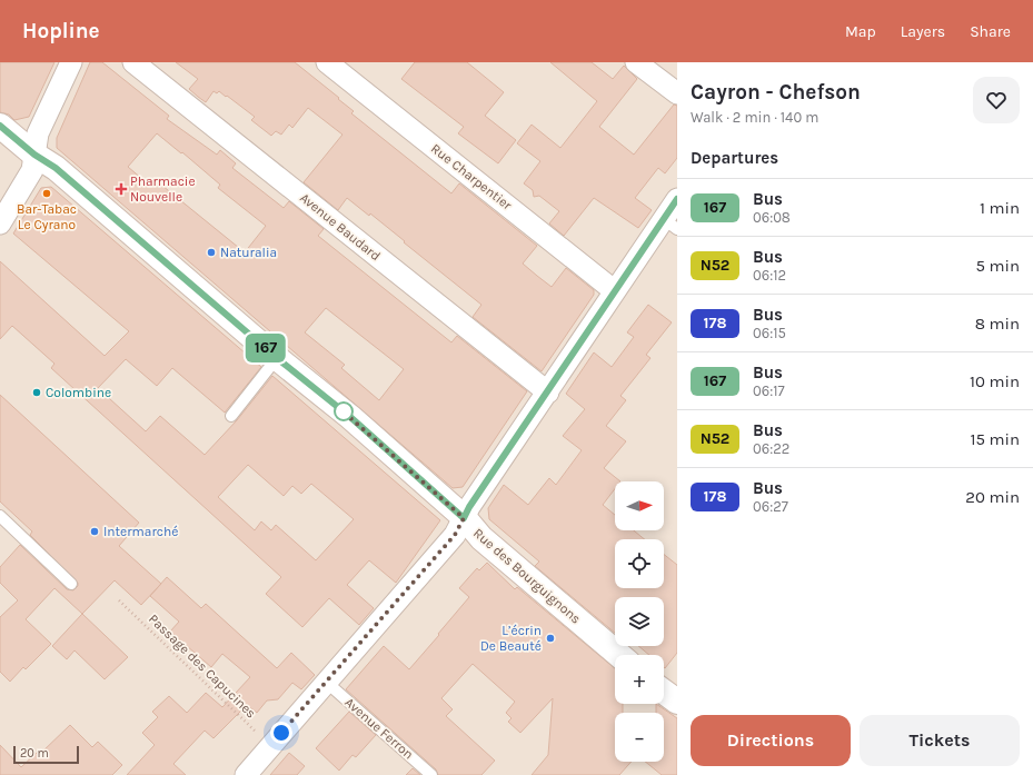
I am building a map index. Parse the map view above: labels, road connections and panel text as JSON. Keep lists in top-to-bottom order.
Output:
{
  "streets": {
    "main road": ["Rue des Bourguignons"],
    "street": ["Rue Charpentier", "Avenue Baudard"],
    "lane": ["Avenue Ferron"],
    "path": ["Passage des Capucines"]
  },
  "places": {
    "health": ["Pharmacie Nouvelle"],
    "other": [
      "Bar-Tabac Le Cyrano",
      "Naturalia",
      "Colombine",
      "Intermarché",
      "L’écrin De Beauté"
    ]
  },
  "lines": ["bus line 167"],
  "scale_bar": "20 m",
  "north": "right",
  "page": {
    "header": "Hopline",
    "nav": ["Map", "Layers", "Share"],
    "on_map": "167",
    "heading": [
      ["Cayron - Chefson", "Walk · 2 min · 140 m"],
      "Departures"
    ],
    "list": [
      {
        "mark": "167",
        "name": "Bus",
        "note": "06:08",
        "value": "1 min"
      },
      {
        "mark": "N52",
        "name": "Bus",
        "note": "06:12",
        "value": "5 min"
      },
      {
        "mark": "178",
        "name": "Bus",
        "note": "06:15",
        "value": "8 min"
      },
      {
        "mark": "167",
        "name": "Bus",
        "note": "06:17",
        "value": "10 min"
      },
      {
        "mark": "N52",
        "name": "Bus",
        "note": "06:22",
        "value": "15 min"
      },
      {
        "mark": "178",
        "name": "Bus",
        "note": "06:27",
        "value": "20 min"
      }
    ],
    "map_buttons": ["+", "−"],
    "buttons": ["Directions", "Tickets"],
    "scale": "20 m"
  }
}
